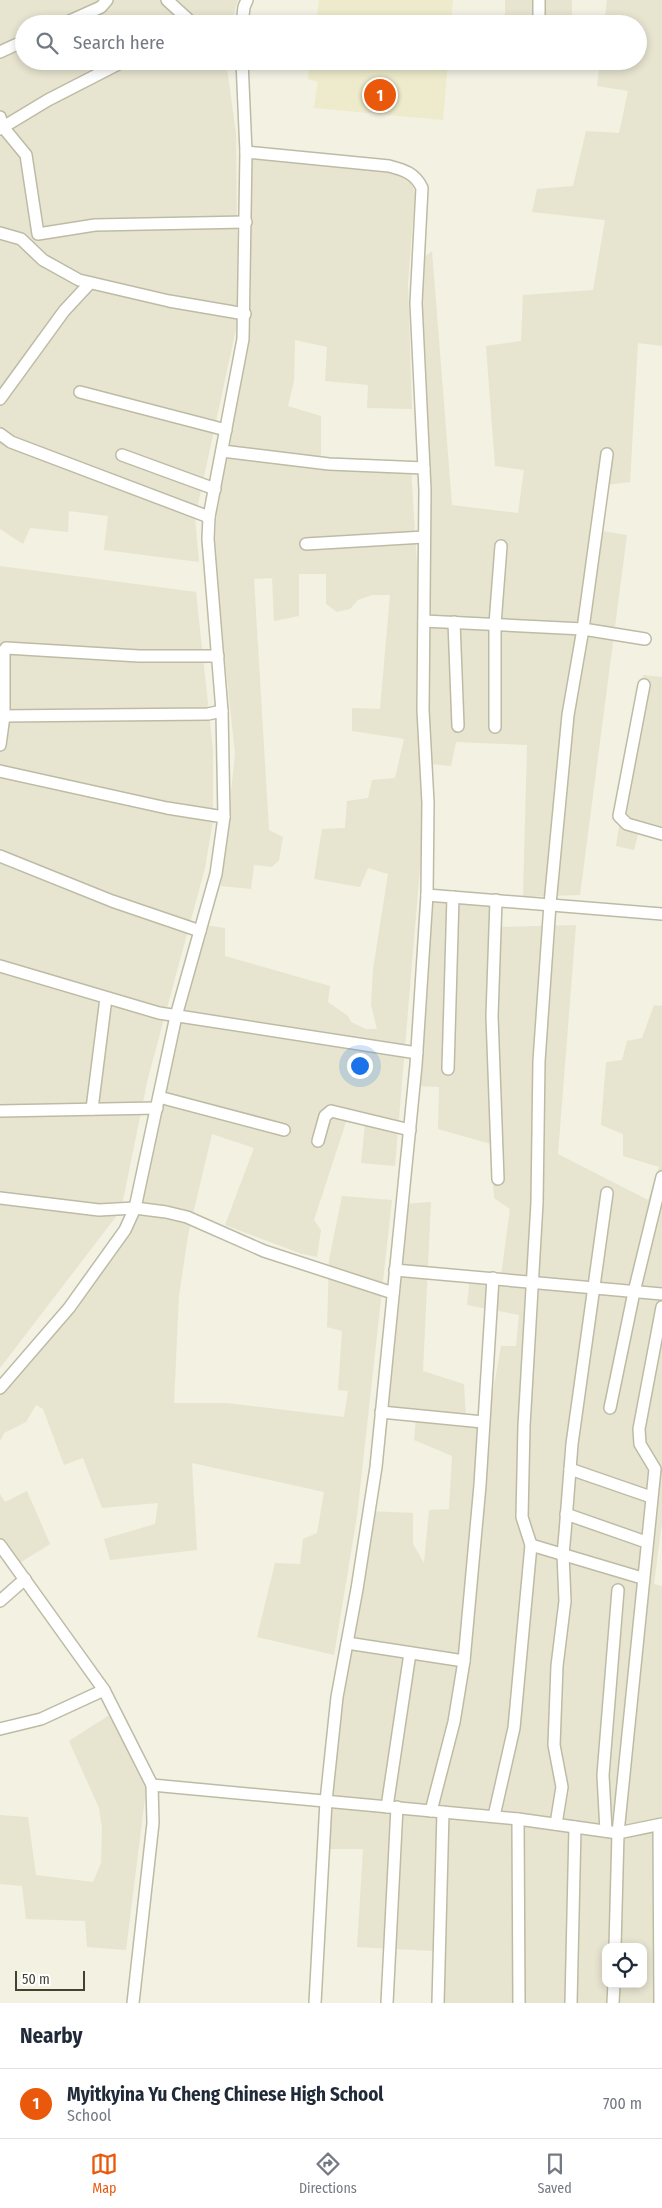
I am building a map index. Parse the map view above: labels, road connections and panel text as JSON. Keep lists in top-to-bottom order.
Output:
{
  "scale_bar": "50 m",
  "page": {
    "search": "Search here",
    "pins": "1",
    "scale": "50 m",
    "heading": "Nearby",
    "list": [
      {
        "mark": "1",
        "name": "Myitkyina Yu Cheng Chinese High School",
        "note": "School",
        "value": "700 m"
      }
    ],
    "nav": ["Map", "Directions", "Saved"]
  }
}
